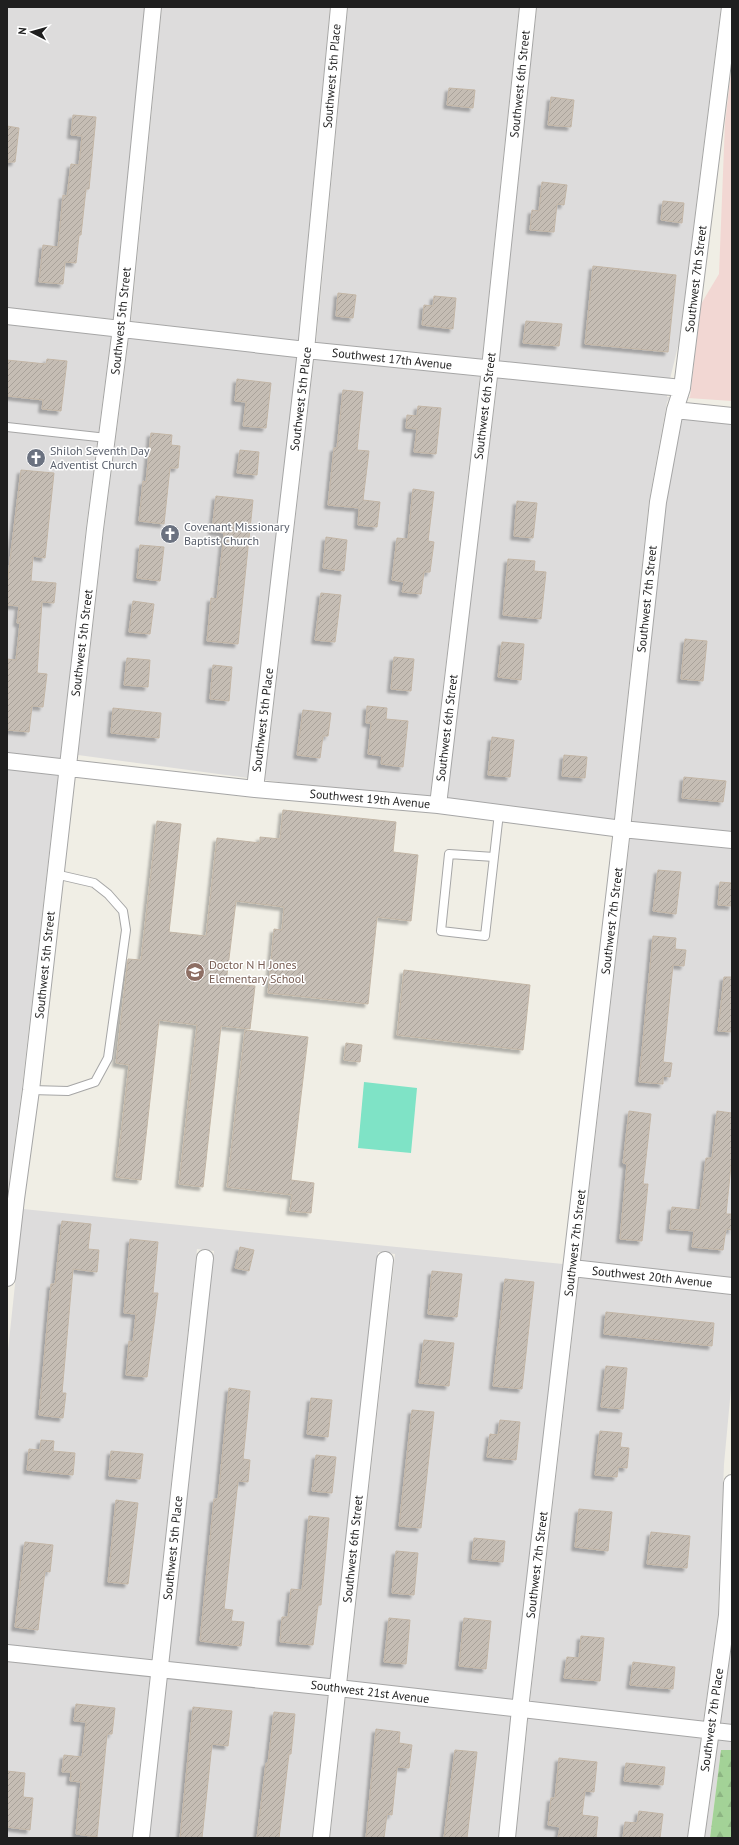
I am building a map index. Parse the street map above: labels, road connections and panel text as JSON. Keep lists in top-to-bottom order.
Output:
{
  "streets": {
    "street": [
      "Southwest 5th Place",
      "Southwest 6th Street",
      "Southwest 7th Street",
      "Southwest 5th Street",
      "Southwest 17th Avenue",
      "Southwest 19th Avenue",
      "Southwest 20th Avenue",
      "Southwest 21st Avenue",
      "Southwest 7th Place"
    ]
  },
  "crossings": [
    ["Southwest 5th Place", "Southwest 17th Avenue"],
    ["Southwest 5th Place", "Southwest 19th Avenue"],
    ["Southwest 5th Place", "Southwest 21st Avenue"],
    ["Southwest 6th Street", "Southwest 17th Avenue"],
    ["Southwest 6th Street", "Southwest 19th Avenue"],
    ["Southwest 6th Street", "Southwest 21st Avenue"],
    ["Southwest 7th Street", "Southwest 17th Avenue"],
    ["Southwest 7th Street", "Southwest 19th Avenue"],
    ["Southwest 7th Street", "Southwest 20th Avenue"],
    ["Southwest 7th Street", "Southwest 21st Avenue"],
    ["Southwest 5th Street", "Southwest 17th Avenue"],
    ["Southwest 5th Street", "Southwest 19th Avenue"],
    ["Southwest 21st Avenue", "Southwest 7th Place"]
  ],
  "places": {
    "church": ["Shiloh Seventh Day Adventist Church", "Covenant Missionary Baptist Church"],
    "school or university": ["Doctor N H Jones Elementary School"]
  },
  "north": "left"
}
